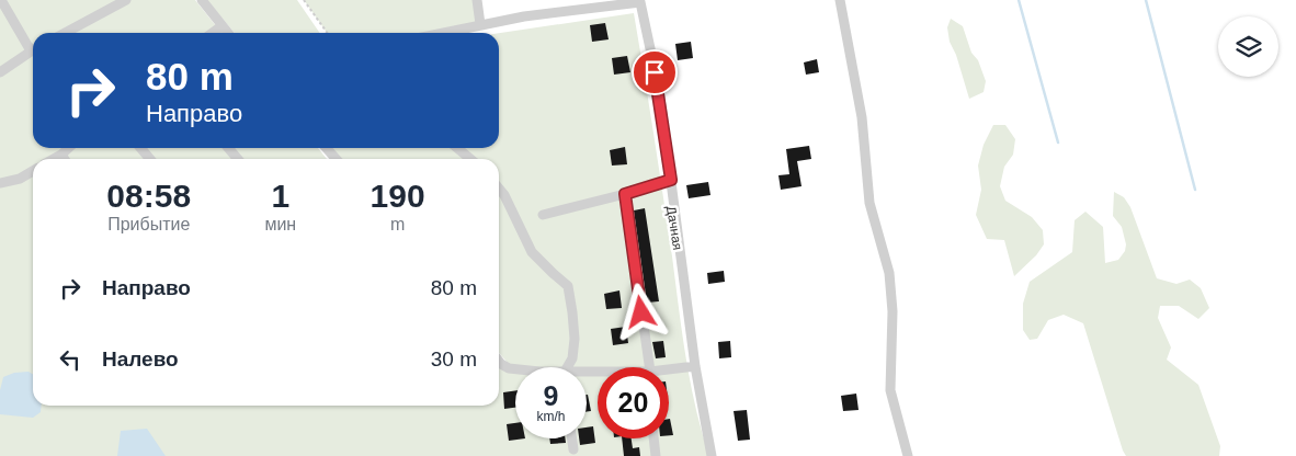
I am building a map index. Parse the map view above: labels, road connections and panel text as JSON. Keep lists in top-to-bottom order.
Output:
{
  "streets": {
    "street": ["Дачная"]
  },
  "page": {
    "turn": ["80 m", "Направо"],
    "eta": [
      "08:58",
      "Прибытие",
      "1",
      "мин",
      "190",
      "m"
    ],
    "list": [
      {
        "name": "Направо",
        "value": "80 m"
      },
      {
        "name": "Налево",
        "value": "30 m"
      }
    ],
    "speed": "9 km/h",
    "limit": "20"
  }
}
